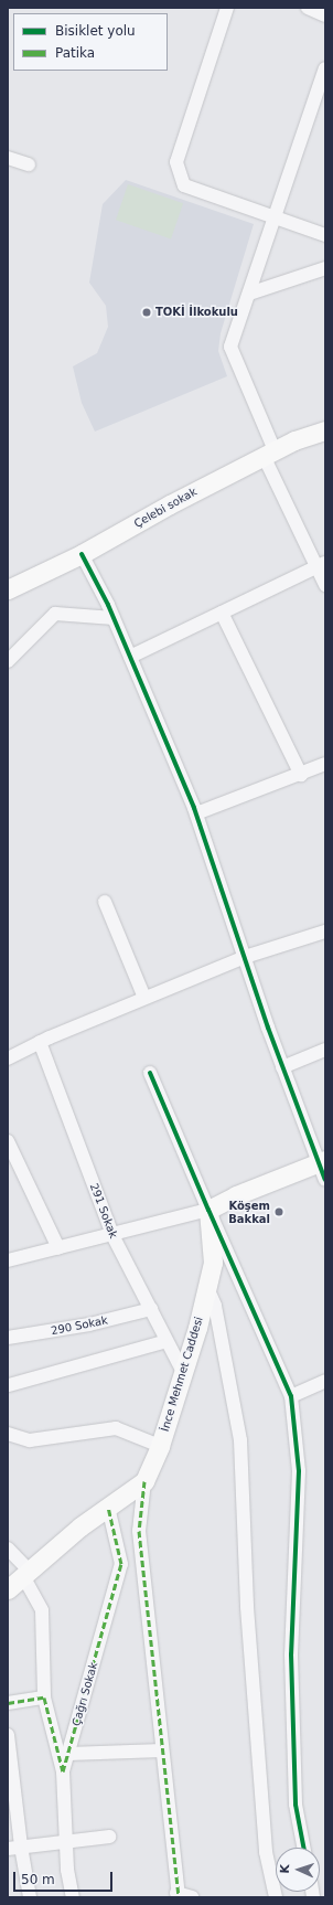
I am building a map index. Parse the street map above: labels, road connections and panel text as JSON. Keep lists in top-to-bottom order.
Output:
{
  "streets": {
    "street": [
      "Çelebi sokak",
      "291 Sokak",
      "290 Sokak",
      "İnce Mehmet Caddesi",
      "Çağrı Sokak"
    ]
  },
  "crossings": [
    ["291 Sokak", "290 Sokak"],
    ["291 Sokak", "İnce Mehmet Caddesi"]
  ],
  "places": ["TOKİ İlkokulu", "Köşem Bakkal"],
  "legend": ["Bisiklet yolu", "Patika"],
  "scale_bar": "50 m",
  "north": "left"
}
